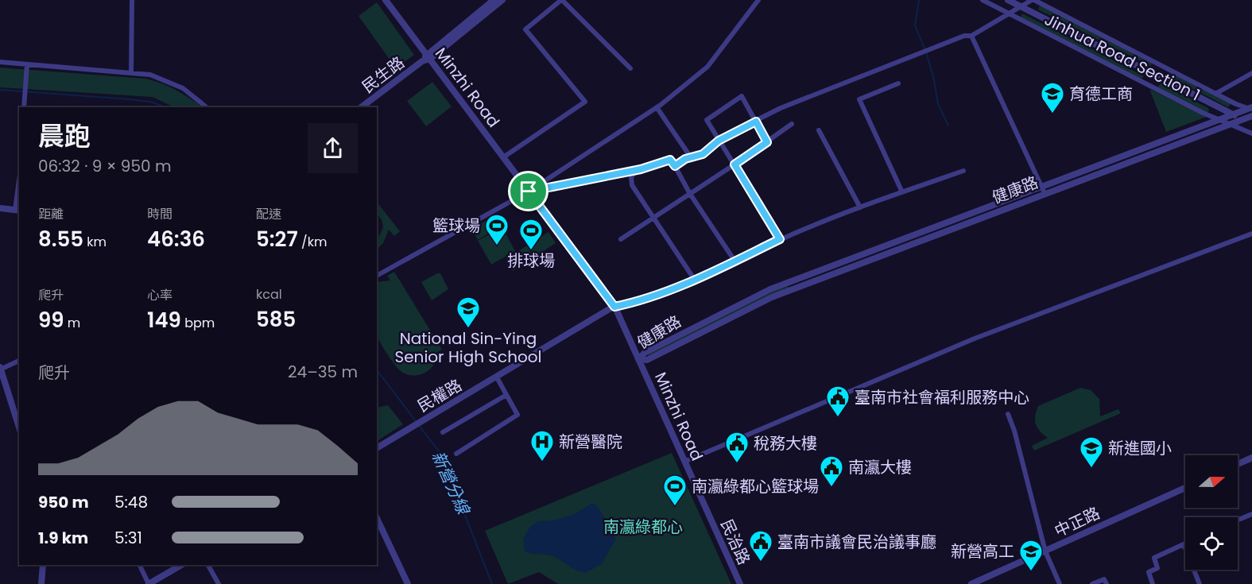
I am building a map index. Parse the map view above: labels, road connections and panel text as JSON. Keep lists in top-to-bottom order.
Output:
{
  "streets": {
    "street": [
      "Jinhua Road Section 1",
      "民生路",
      "Minzhi Road",
      "健康路",
      "民權路",
      "中正路",
      "民治路"
    ]
  },
  "crossings": [
    ["Jinhua Road Section 1", "健康路"],
    ["民生路", "Minzhi Road"],
    ["Minzhi Road", "健康路"],
    ["Minzhi Road", "民權路"],
    ["Minzhi Road", "民治路"]
  ],
  "water": ["新營分線"],
  "parks": ["南瀛綠都心"],
  "places": {
    "school or university": [
      "育德工商",
      "National Sin-Ying Senior High School",
      "新進國小",
      "新營高工"
    ],
    "sports": ["籃球場", "排球場", "南瀛綠都心籃球場"],
    "public building": [
      "臺南市社會福利服務中心",
      "稅務大樓",
      "南瀛大樓",
      "臺南市議會民治議事廳"
    ],
    "hospital": ["新營醫院"]
  },
  "north": "right",
  "page": {
    "heading": ["晨跑", "06:32 · 9 × 950 m"],
    "stats": [
      ["距離", "8.55 km"],
      ["時間", "46:36"],
      ["配速", "5:27 /km"],
      ["爬升", "99 m"],
      ["心率", "149 bpm"],
      ["kcal", "585"]
    ],
    "chart": ["爬升", "24–35 m"],
    "list": [
      {
        "name": "950 m",
        "note": "5:48"
      },
      {
        "name": "1.9 km",
        "note": "5:31"
      }
    ]
  }
}
